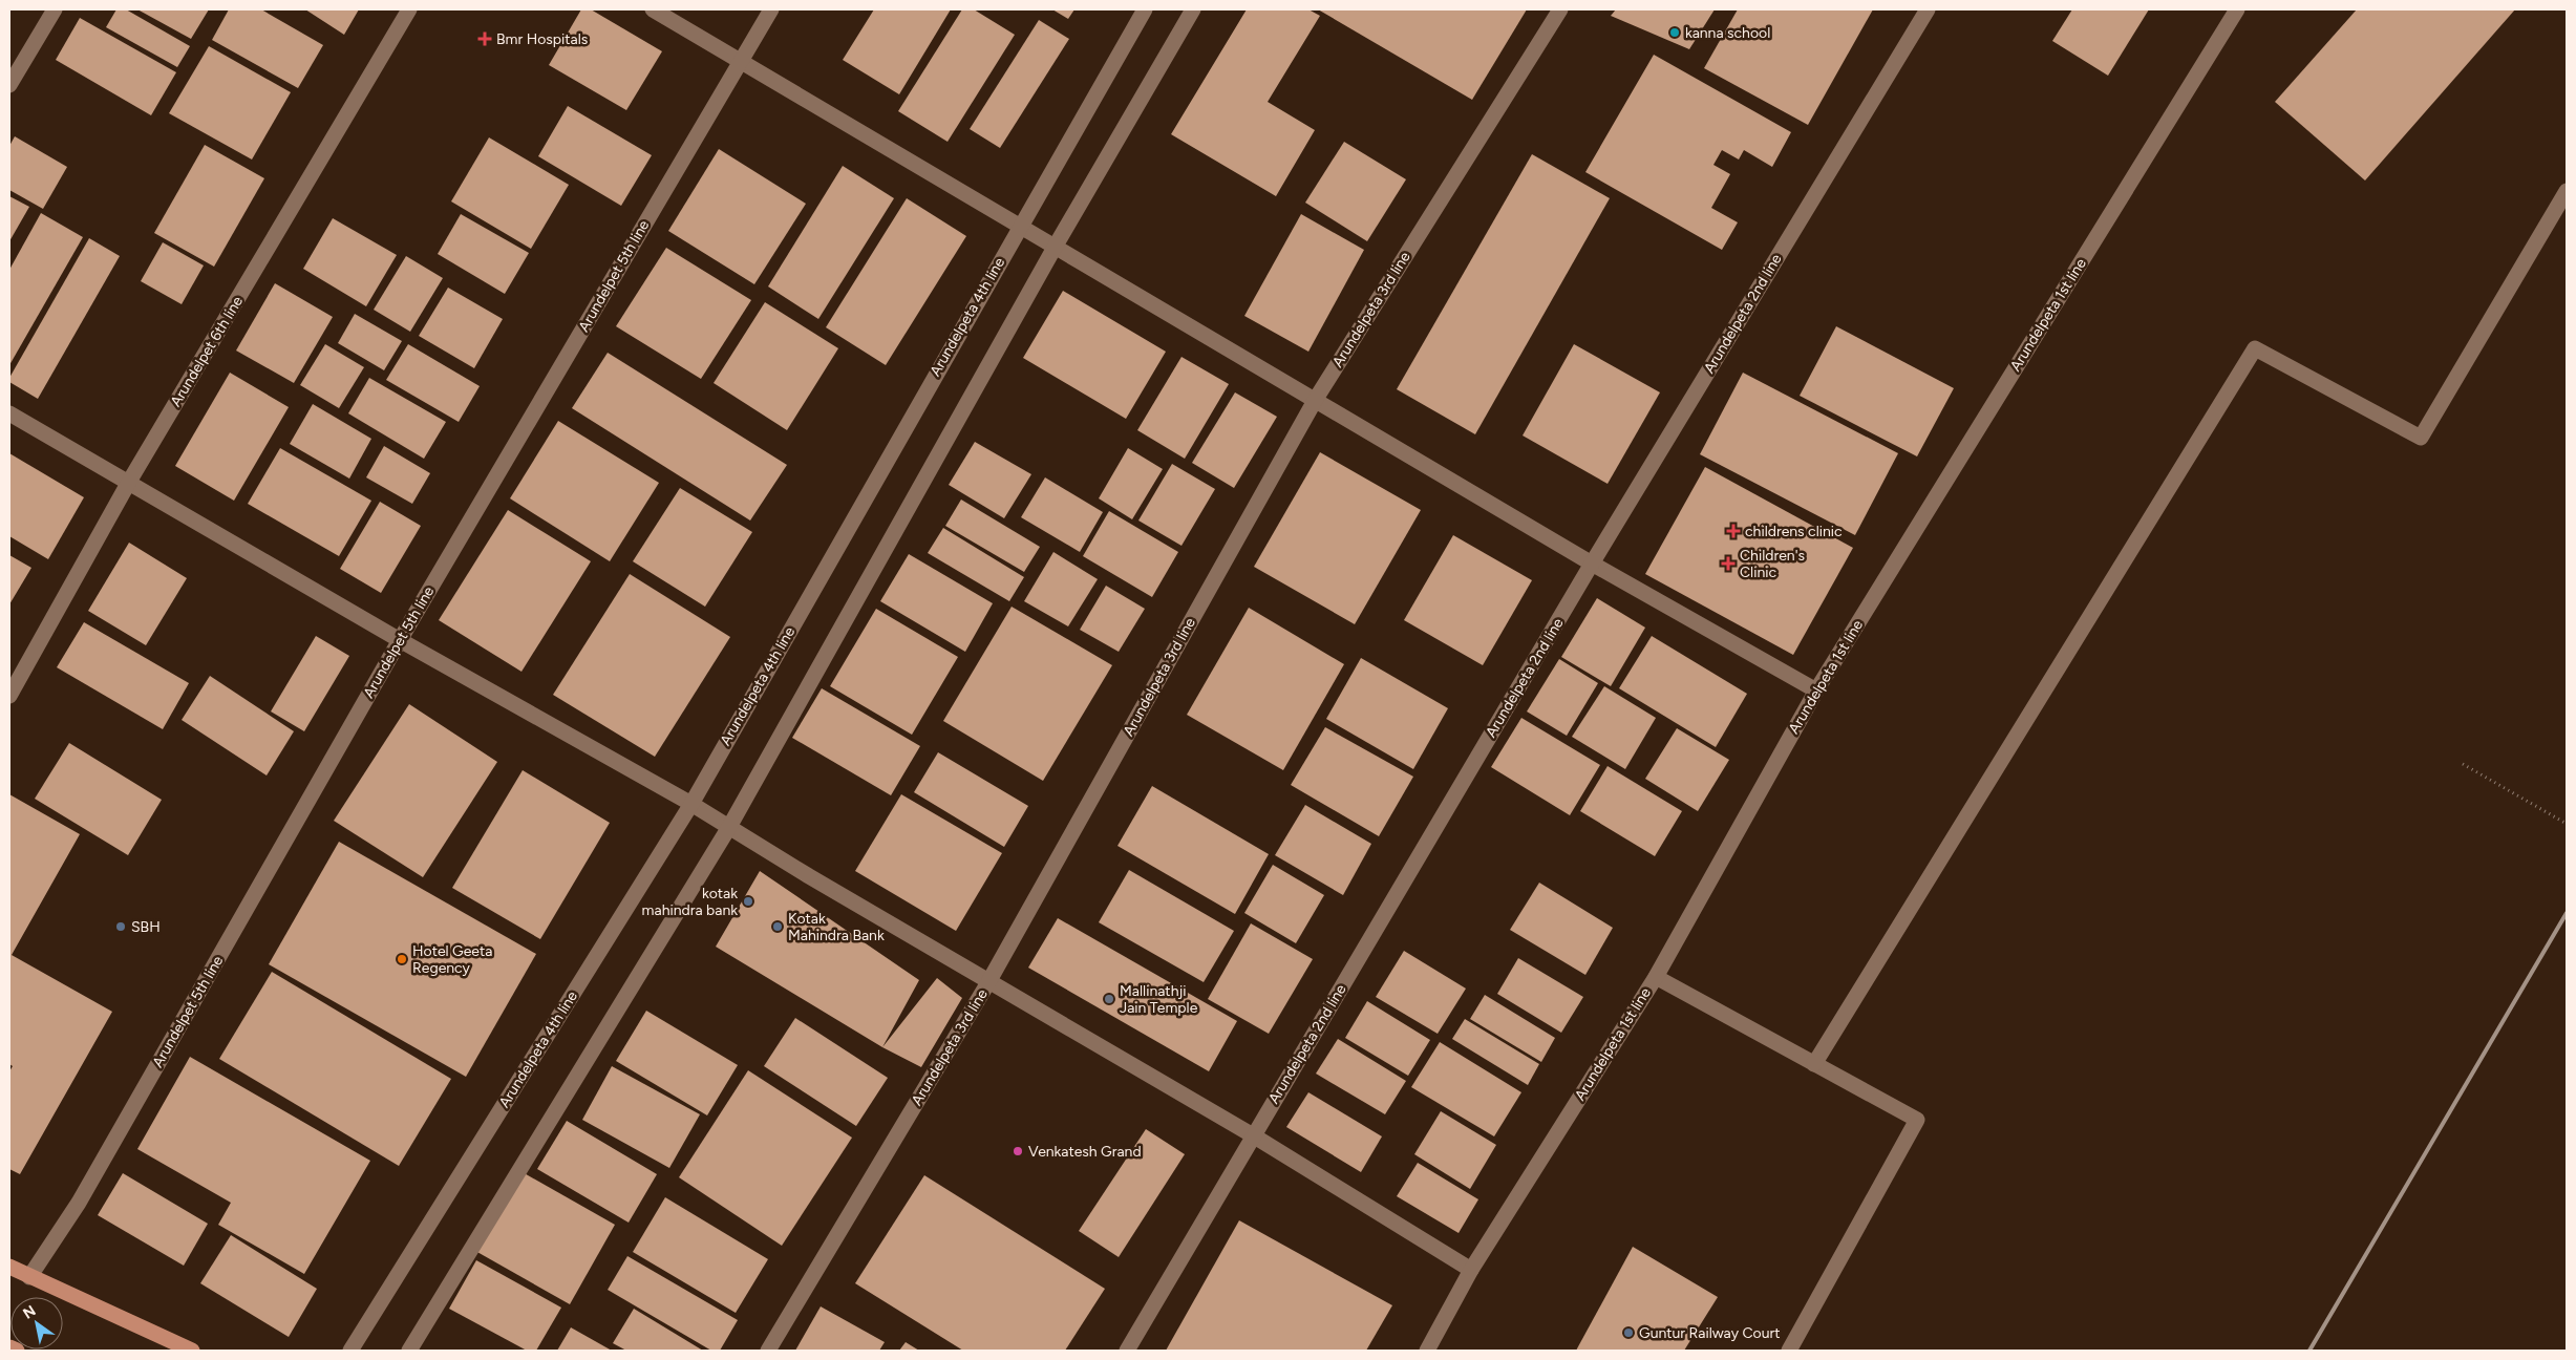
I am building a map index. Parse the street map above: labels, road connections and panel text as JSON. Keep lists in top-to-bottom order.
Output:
{
  "streets": {
    "street": [
      "Arundelpet 5th line",
      "Arundelpeta 3rd line",
      "Arundelpeta 2nd line",
      "Arundelpeta 1st line",
      "Arundelpeta 4th line",
      "Arundelpet 6th line"
    ]
  },
  "places": {
    "other": [
      "kanna school",
      "kotak mahindra bank",
      "SBH",
      "Kotak Mahindra Bank",
      "Hotel Geeta Regency",
      "Mallinathji Jain Temple",
      "Venkatesh Grand",
      "Guntur Railway Court"
    ],
    "health": ["Bmr Hospitals", "childrens clinic", "Children's Clinic"]
  },
  "north": "top left"
}
